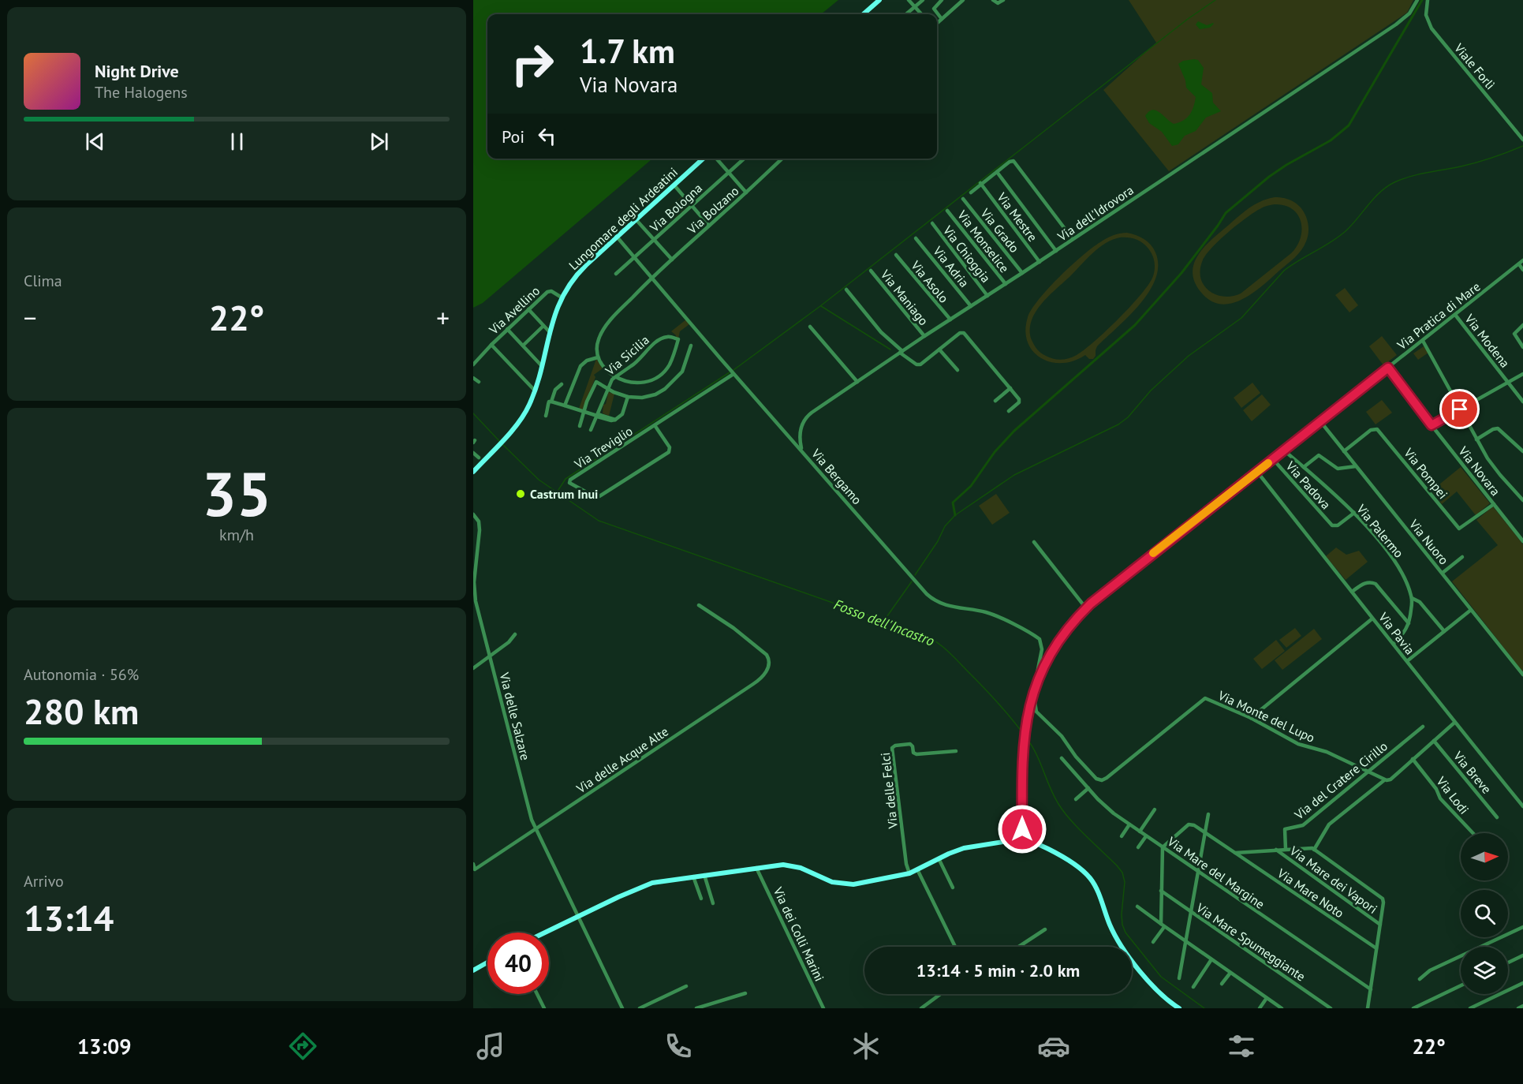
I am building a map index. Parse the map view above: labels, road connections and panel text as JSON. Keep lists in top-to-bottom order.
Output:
{
  "streets": {
    "main road": ["Lungomare degli Ardeatini"],
    "street": [
      "Viale Forlì",
      "Via Bologna",
      "Via Bolzano",
      "Via dell'Idrovora",
      "Via Mestre",
      "Via Grado",
      "Via Monselice",
      "Via Chioggia",
      "Via Adria",
      "Via Asolo",
      "Via Maniago",
      "Via Avellino",
      "Via Pratica di Mare",
      "Via Modena",
      "Via Sicilia",
      "Via Treviglio",
      "Via Novara",
      "Via Pompei",
      "Via Bergamo",
      "Via Padova",
      "Via Palermo",
      "Via Nuoro",
      "Via Pavia",
      "Via delle Salzare",
      "Via Monte del Lupo",
      "Via delle Acque Alte",
      "Via Breve",
      "Via del Cratere Cirillo",
      "Via delle Felci",
      "Via Lodi",
      "Via Mare del Margine",
      "Via Mare dei Vapori",
      "Via Mare Noto",
      "Via dei Colli Marini",
      "Via Mare Spumeggiante"
    ]
  },
  "crossings": [
    ["Via Bologna", "Via Bergamo"],
    ["Via Bolzano", "Via Bergamo"],
    ["Via dell'Idrovora", "Via Mestre"],
    ["Via dell'Idrovora", "Via Grado"],
    ["Via dell'Idrovora", "Via Monselice"],
    ["Via dell'Idrovora", "Via Chioggia"],
    ["Via dell'Idrovora", "Via Adria"],
    ["Via dell'Idrovora", "Via Asolo"],
    ["Via dell'Idrovora", "Via Maniago"],
    ["Via dell'Idrovora", "Via Bergamo"],
    ["Lungomare degli Ardeatini", "Via Avellino"],
    ["Lungomare degli Ardeatini", "Via Bergamo"],
    ["Via Pratica di Mare", "Via Modena"],
    ["Via Pratica di Mare", "Via Novara"],
    ["Via Pratica di Mare", "Via Bergamo"],
    ["Via Pratica di Mare", "Via Padova"],
    ["Via Pratica di Mare", "Via Palermo"],
    ["Via Pratica di Mare", "Via Nuoro"],
    ["Via Pratica di Mare", "Via Pavia"],
    ["Via Pratica di Mare", "Via Monte del Lupo"],
    ["Via Treviglio", "Via Bergamo"],
    ["Via Novara", "Via Pompei"],
    ["Via Pompei", "Via Nuoro"],
    ["Via Bergamo", "Via Monte del Lupo"],
    ["Via Padova", "Via Palermo"],
    ["Via Palermo", "Via Pavia"],
    ["Via delle Salzare", "Via delle Acque Alte"],
    ["Via Monte del Lupo", "Via del Cratere Cirillo"]
  ],
  "water": ["Fosso dell'Incastro"],
  "places": ["Castrum Inui"],
  "north": "right",
  "page": {
    "turn": ["1.7 km", "Via Novara"],
    "song": ["Night Drive", "The Halogens"],
    "then": "Poi",
    "tile": [
      "Clima",
      ["35", "km/h"],
      ["Autonomia · 56%", "280 km"],
      ["Arrivo", "13:14"]
    ],
    "heat": ["−", "22°", "+"],
    "limit": "40",
    "trip": "13:14 · 5 min · 2.0 km",
    "tabs": ["13:09", "22°"]
  }
}
